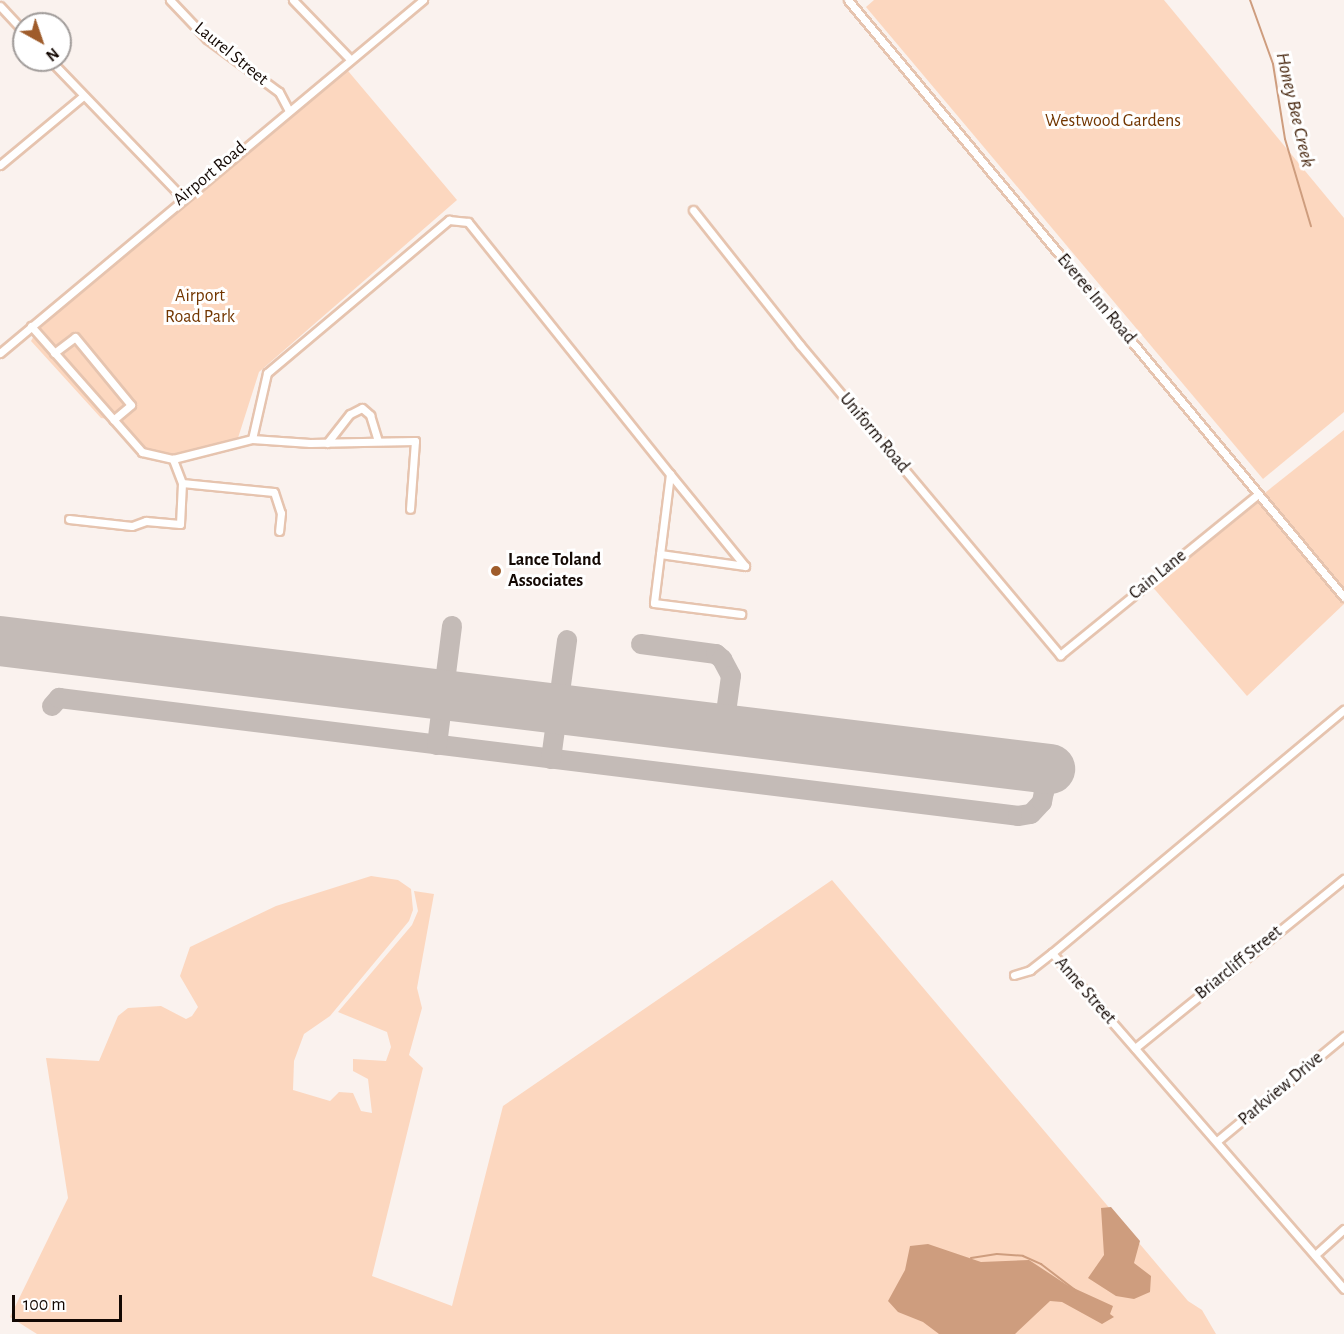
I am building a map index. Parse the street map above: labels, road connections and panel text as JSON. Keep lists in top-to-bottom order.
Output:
{
  "streets": {
    "street": [
      "Laurel Street",
      "Airport Road",
      "Everee Inn Road",
      "Uniform Road",
      "Cain Lane",
      "Briarcliff Street",
      "Anne Street",
      "Parkview Drive"
    ]
  },
  "crossings": [
    ["Laurel Street", "Airport Road"],
    ["Everee Inn Road", "Cain Lane"],
    ["Uniform Road", "Cain Lane"],
    ["Briarcliff Street", "Anne Street"],
    ["Anne Street", "Parkview Drive"]
  ],
  "water": ["Honey Bee Creek"],
  "parks": ["Westwood Gardens", "Airport Road Park"],
  "places": ["Lance Toland Associates"],
  "scale_bar": "100 m",
  "north": "bottom right"
}
